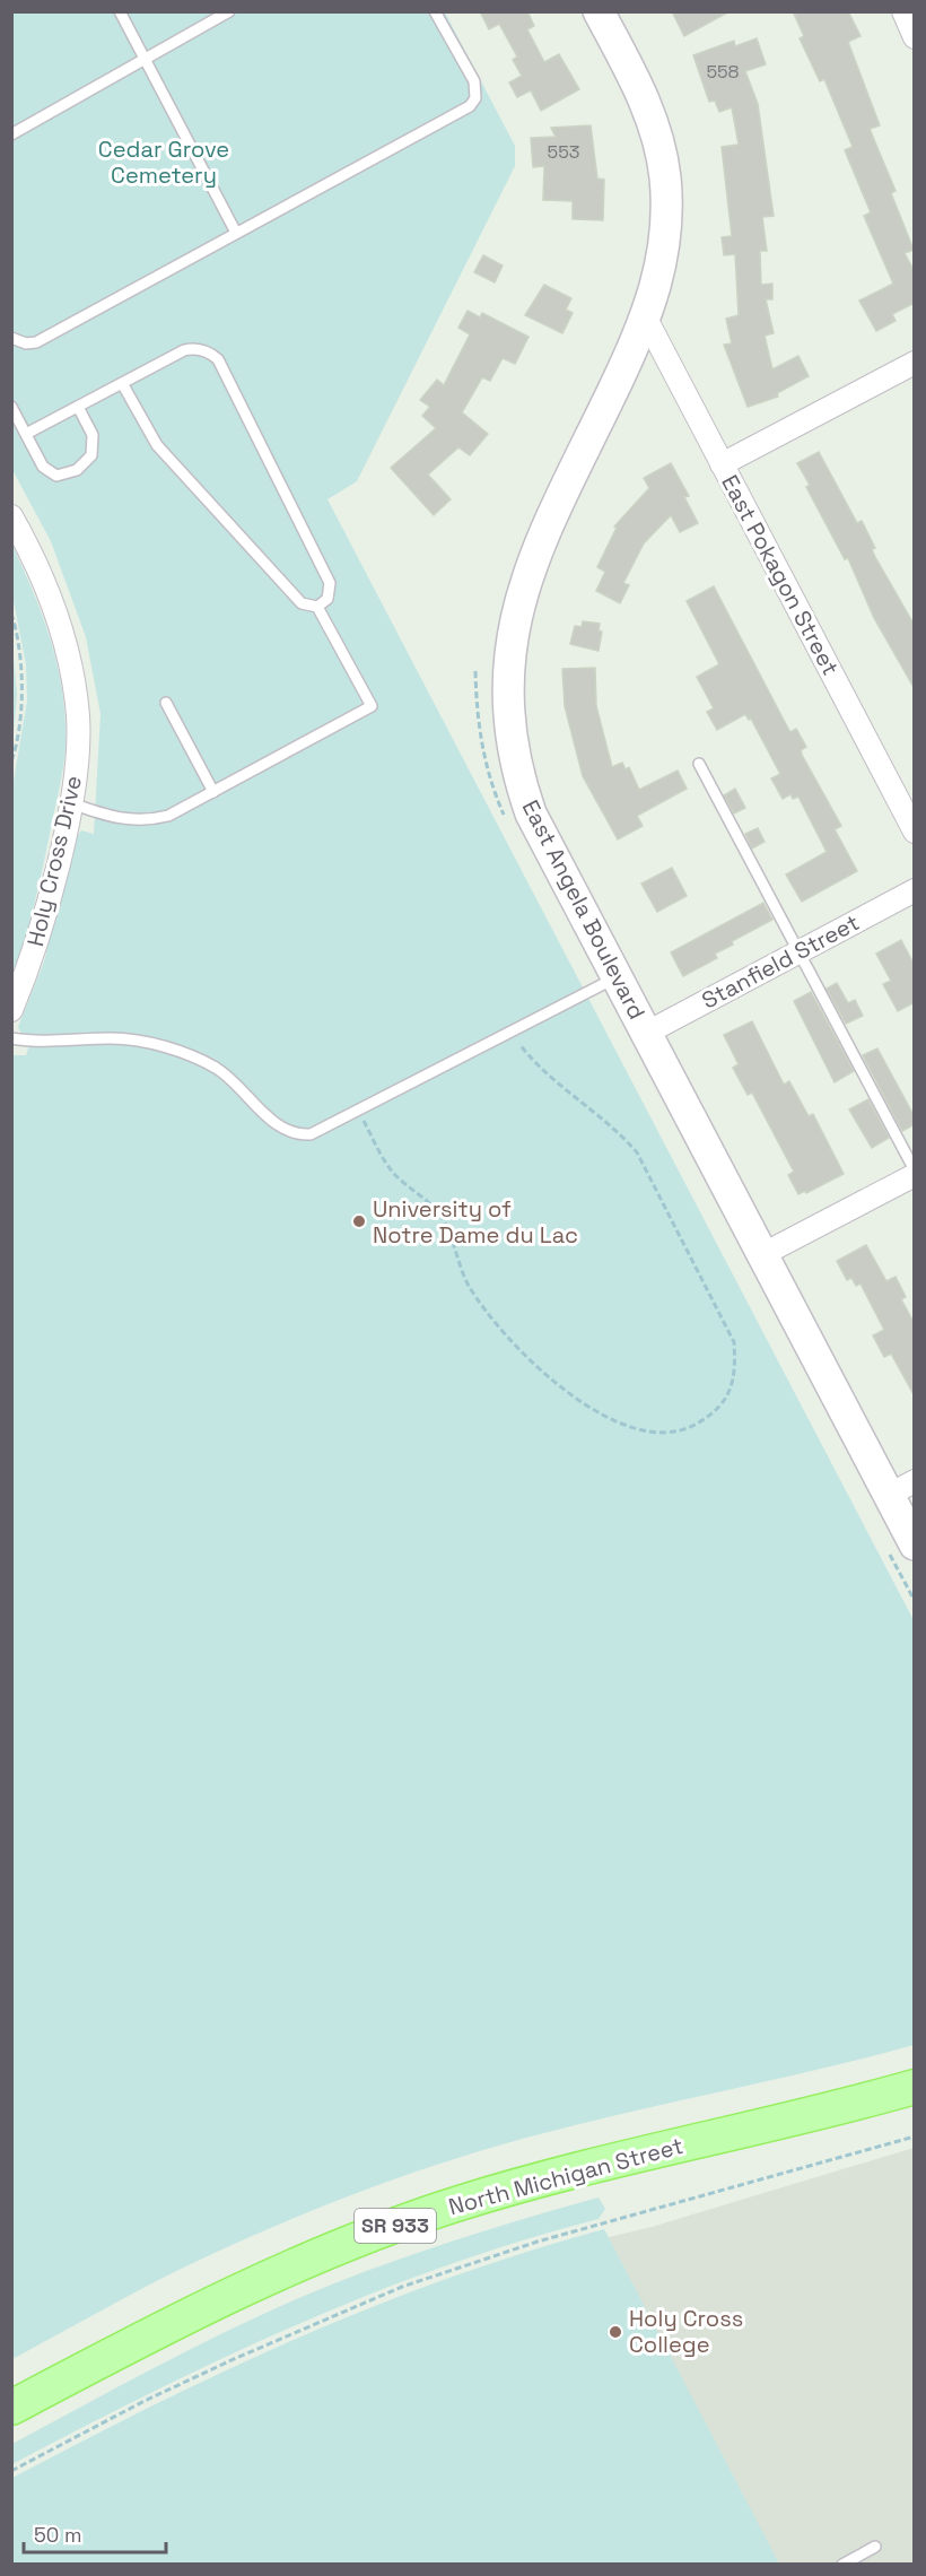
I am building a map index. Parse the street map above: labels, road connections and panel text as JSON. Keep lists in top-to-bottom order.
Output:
{
  "streets": {
    "main road": ["East Angela Boulevard", "North Michigan Street", "SR 933"],
    "street": ["East Pokagon Street", "Holy Cross Drive", "Stanfield Street"]
  },
  "crossings": [
    ["East Pokagon Street", "East Angela Boulevard"],
    ["East Angela Boulevard", "Stanfield Street"]
  ],
  "parks": ["Cedar Grove Cemetery"],
  "places": ["University of Notre Dame du Lac", "Holy Cross College"],
  "house_numbers": ["558", "553"],
  "scale_bar": "50 m"
}
